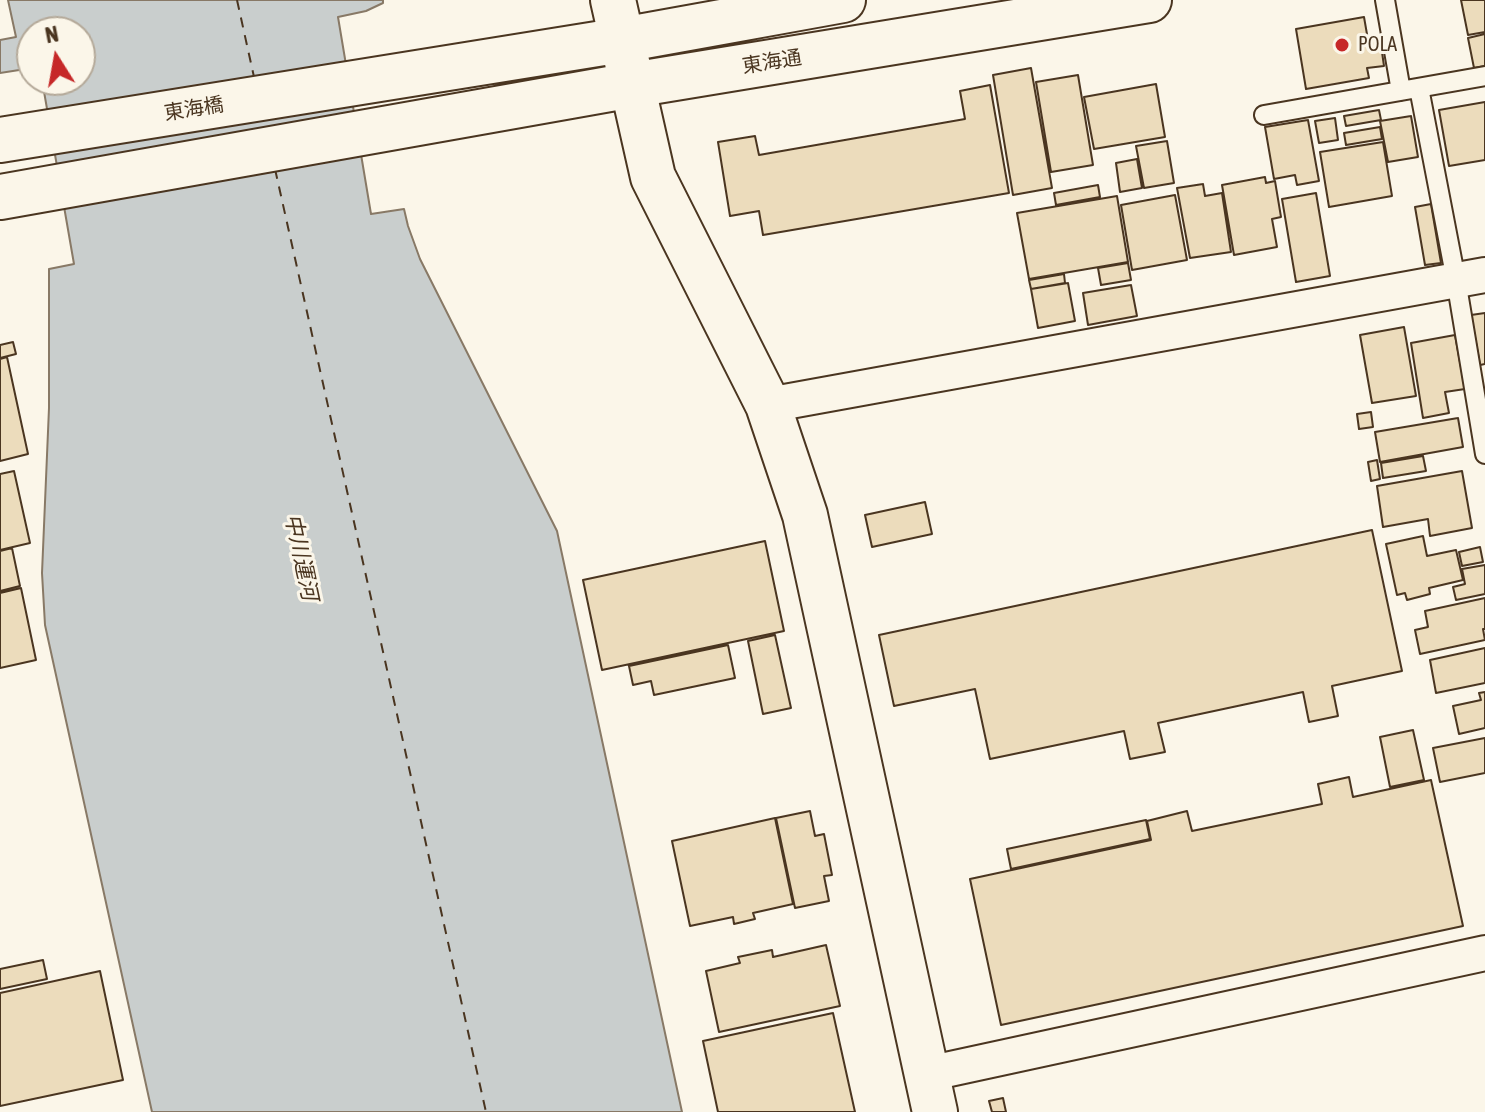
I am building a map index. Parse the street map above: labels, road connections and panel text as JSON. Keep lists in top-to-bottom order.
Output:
{
  "streets": {
    "main road": ["東海通", "東海橋"]
  },
  "water": ["中川運河"],
  "places": ["POLA"],
  "north": "top"
}
